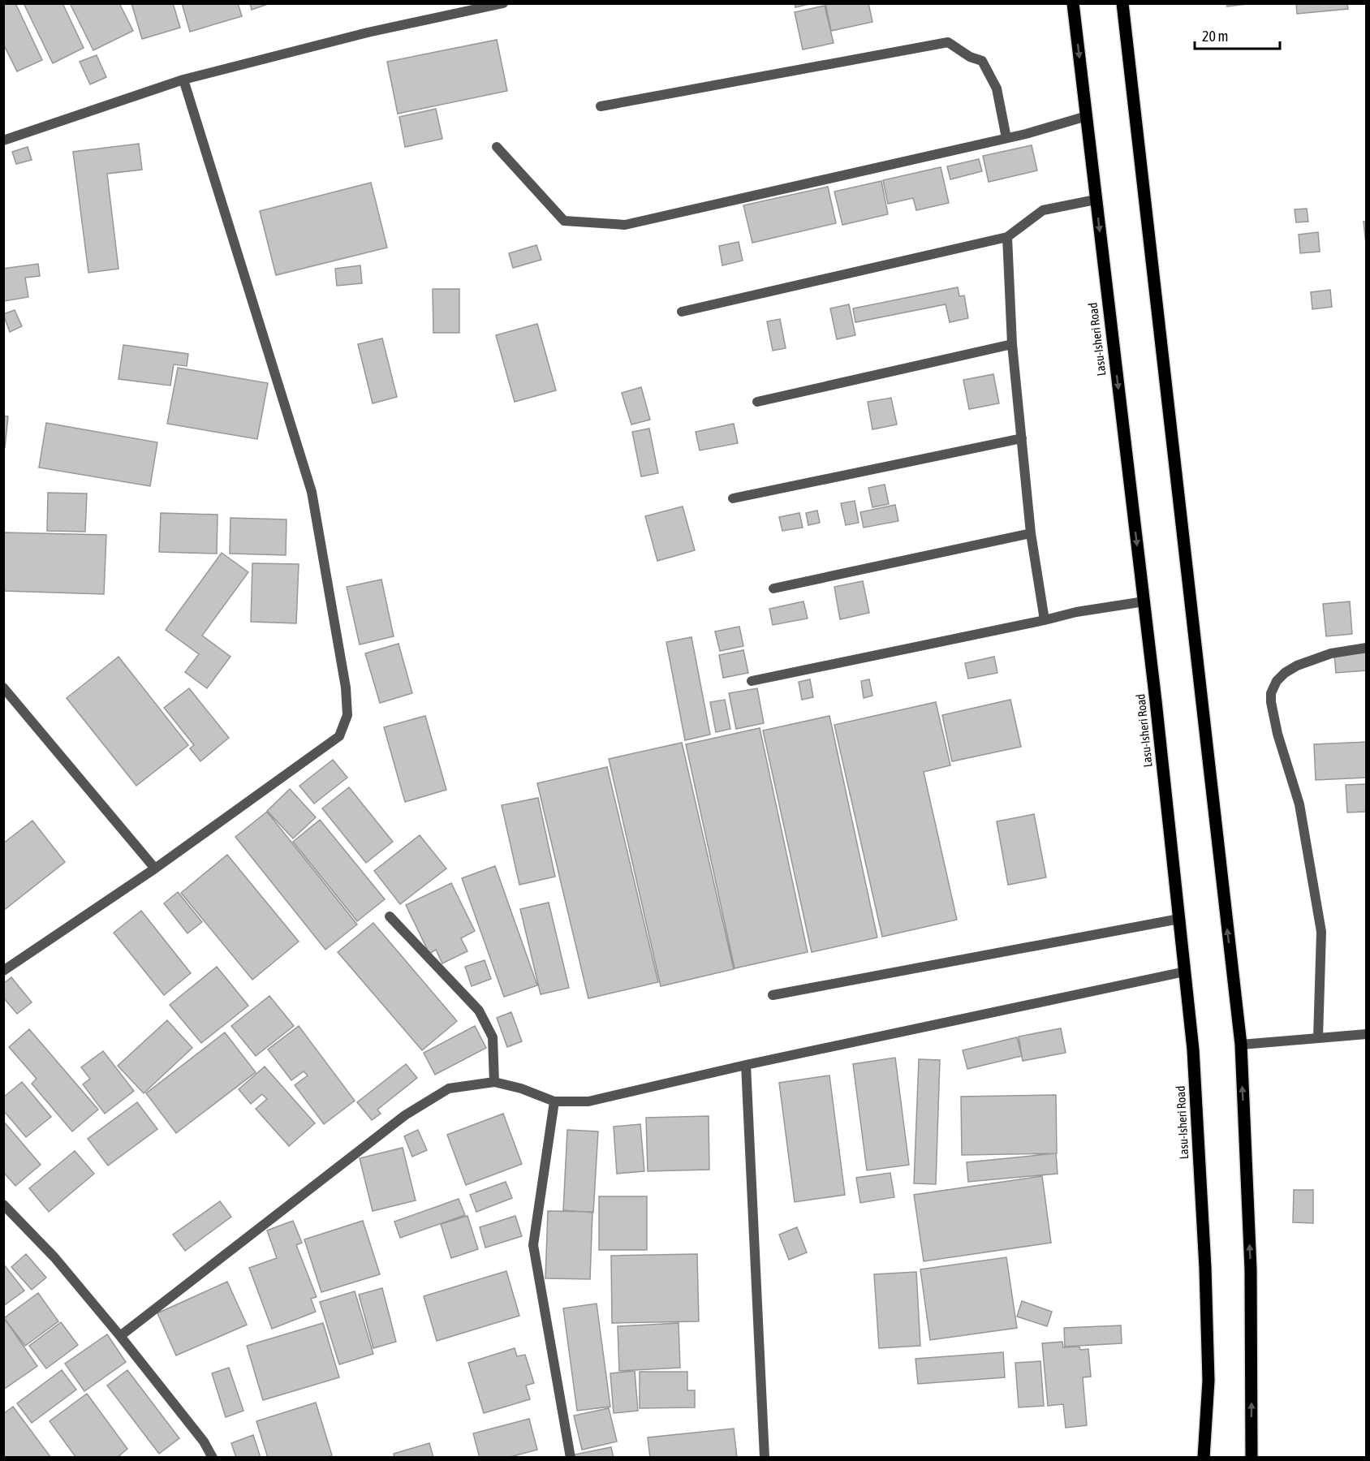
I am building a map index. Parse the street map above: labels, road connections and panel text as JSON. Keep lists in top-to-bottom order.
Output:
{
  "streets": {
    "main road": ["Lasu-Isheri Road"]
  },
  "scale_bar": "20 m"
}
